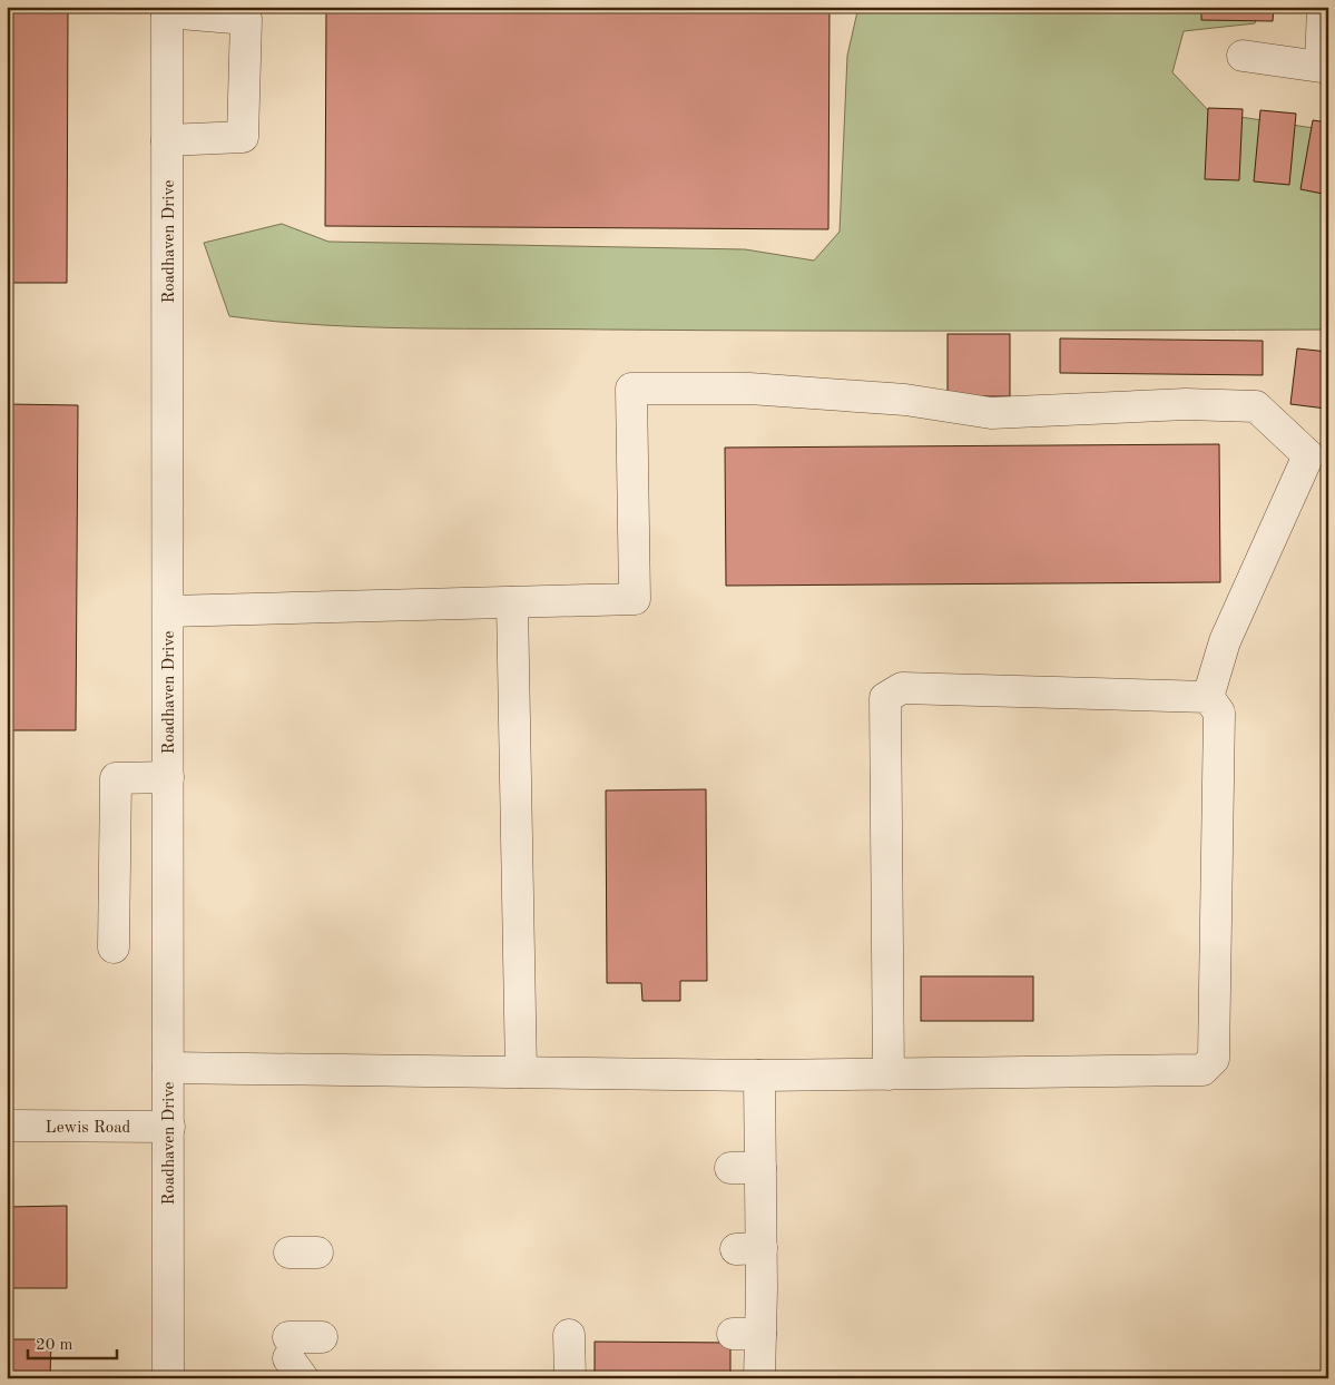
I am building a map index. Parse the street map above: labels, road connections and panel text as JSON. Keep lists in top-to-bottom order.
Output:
{
  "streets": {
    "street": ["Roadhaven Drive", "Lewis Road"]
  },
  "crossings": [
    ["Roadhaven Drive", "Lewis Road"]
  ],
  "scale_bar": "20 m"
}
